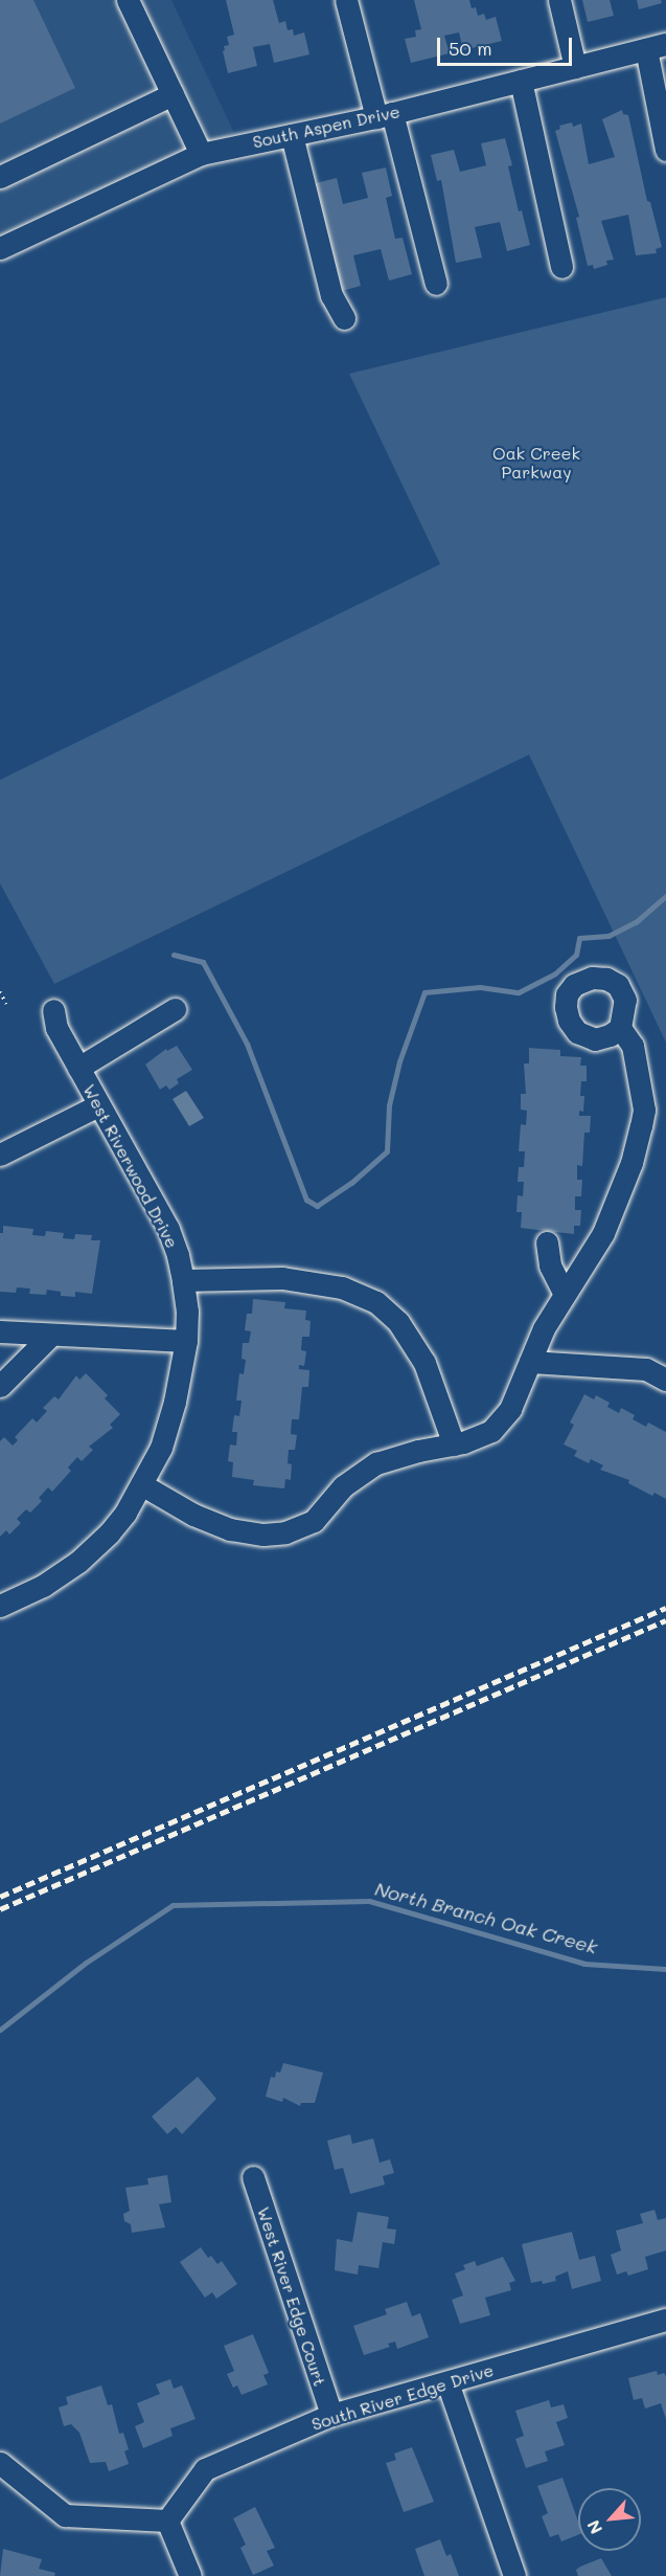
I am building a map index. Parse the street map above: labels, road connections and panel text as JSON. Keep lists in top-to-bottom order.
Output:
{
  "streets": {
    "street": [
      "South Aspen Drive",
      "West Riverwood Drive",
      "West River Edge Court",
      "South River Edge Drive"
    ]
  },
  "crossings": [
    ["West River Edge Court", "South River Edge Drive"]
  ],
  "water": ["North Branch Oak Creek"],
  "parks": ["Oak Creek Parkway"],
  "scale_bar": "50 m",
  "north": "bottom left"
}
